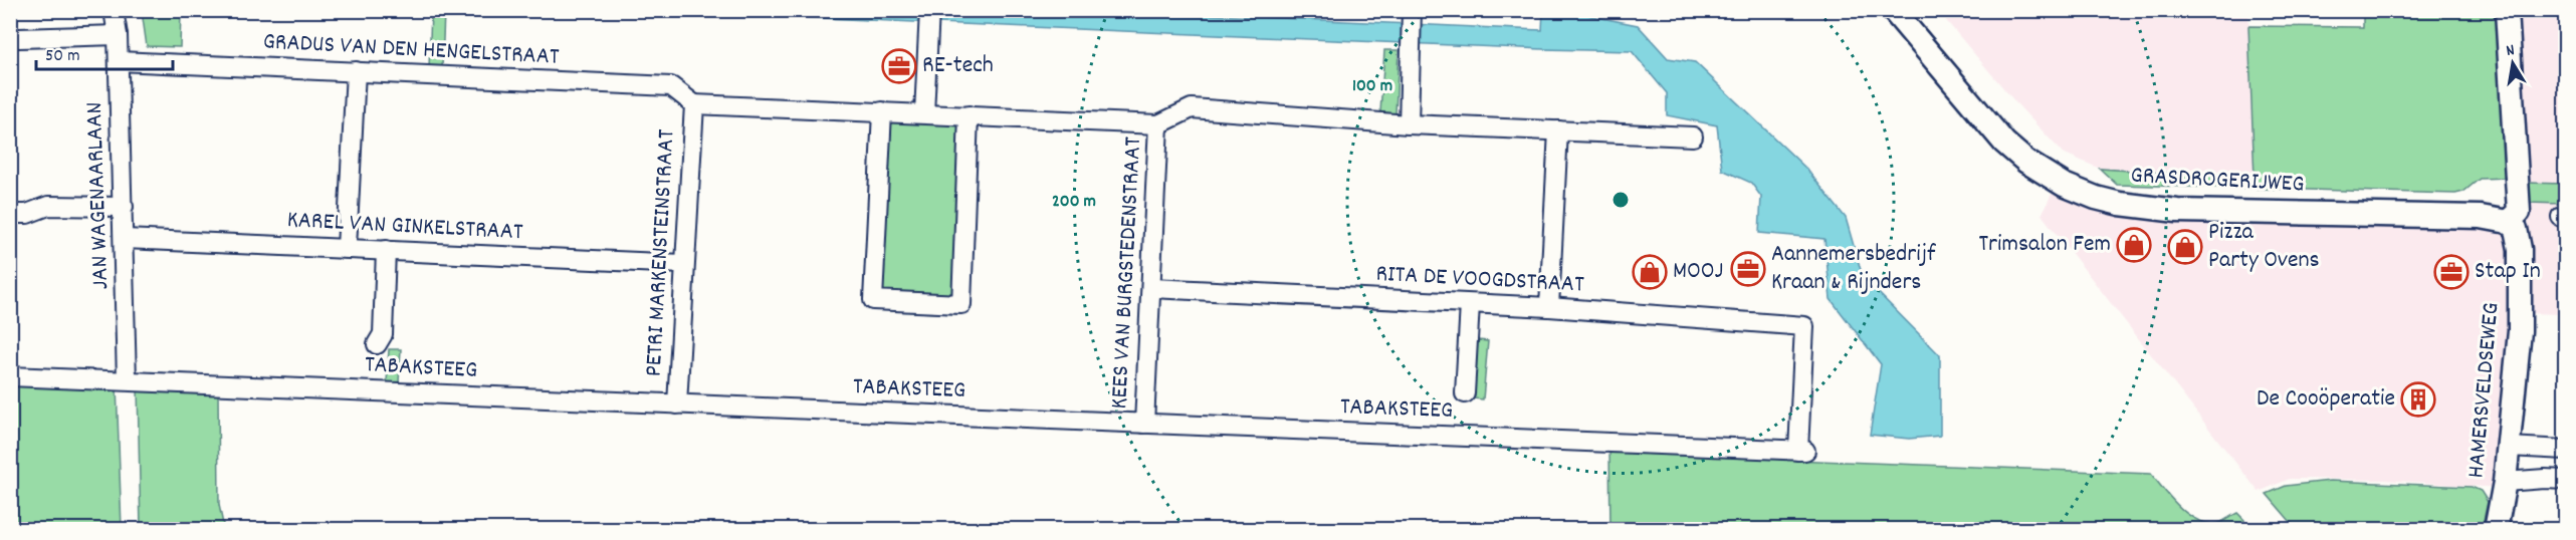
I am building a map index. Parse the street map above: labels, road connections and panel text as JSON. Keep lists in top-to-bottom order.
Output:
{
  "streets": {
    "street": [
      "GRADUS VAN DEN HENGELSTRAAT",
      "GRASDROGERIJWEG",
      "JAN WAGENAARLAAN",
      "KAREL VAN GINKELSTRAAT",
      "PETRI MARKENSTEINSTRAAT",
      "KEES VAN BURGSTEDENSTRAAT",
      "RITA DE VOOGDSTRAAT",
      "TABAKSTEEG",
      "HAMERSVELDSEWEG"
    ]
  },
  "crossings": [
    ["GRADUS VAN DEN HENGELSTRAAT", "JAN WAGENAARLAAN"],
    ["GRADUS VAN DEN HENGELSTRAAT", "PETRI MARKENSTEINSTRAAT"],
    ["GRASDROGERIJWEG", "HAMERSVELDSEWEG"],
    ["JAN WAGENAARLAAN", "KAREL VAN GINKELSTRAAT"],
    ["JAN WAGENAARLAAN", "TABAKSTEEG"],
    ["KAREL VAN GINKELSTRAAT", "PETRI MARKENSTEINSTRAAT"],
    ["PETRI MARKENSTEINSTRAAT", "TABAKSTEEG"],
    ["KEES VAN BURGSTEDENSTRAAT", "RITA DE VOOGDSTRAAT"],
    ["KEES VAN BURGSTEDENSTRAAT", "TABAKSTEEG"],
    ["RITA DE VOOGDSTRAAT", "TABAKSTEEG"]
  ],
  "places": {
    "office": ["RE-tech", "Aannemersbedrijf Kraan & Rijnders", "Stap In"],
    "shop": ["Trimsalon Fem", "Pizza Party Ovens", "MOOJ"],
    "building": ["De Cooöperatie"]
  },
  "scale_bar": "50 m",
  "north": "top",
  "rings": ["100 m", "200 m"]
}
